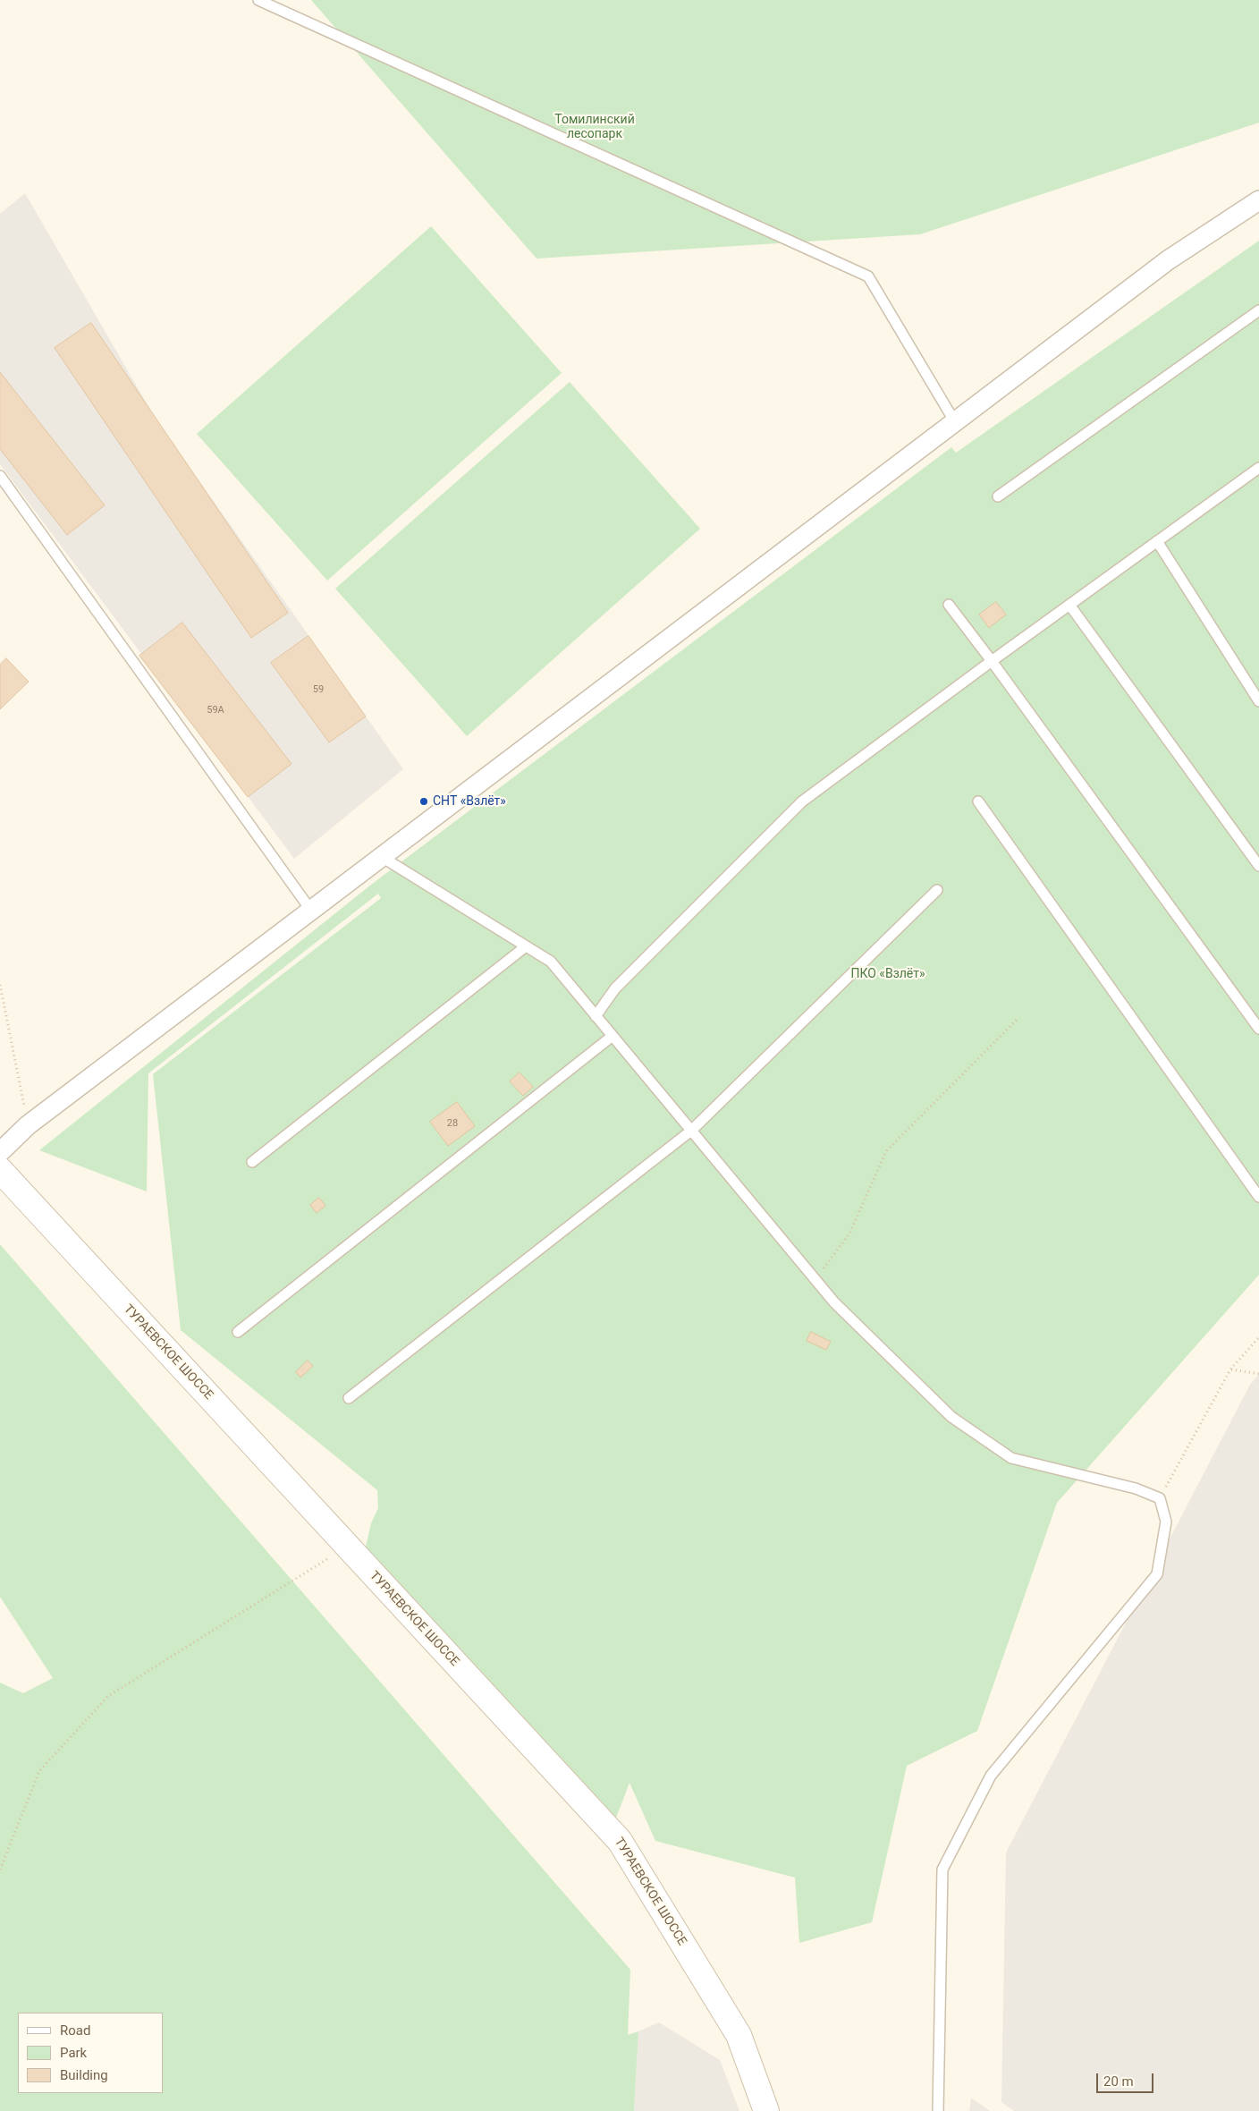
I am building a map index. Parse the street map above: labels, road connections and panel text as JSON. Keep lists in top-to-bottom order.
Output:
{
  "streets": {
    "main road": ["ТУРАЕВСКОЕ ШОССЕ"]
  },
  "parks": ["Томилинский лесопарк", "ПКО «Взлёт»"],
  "places": ["СНТ «Взлёт»"],
  "house_numbers": ["59", "59А", "28"],
  "legend": ["Road", "Park", "Building"],
  "scale_bar": "20 m"
}
